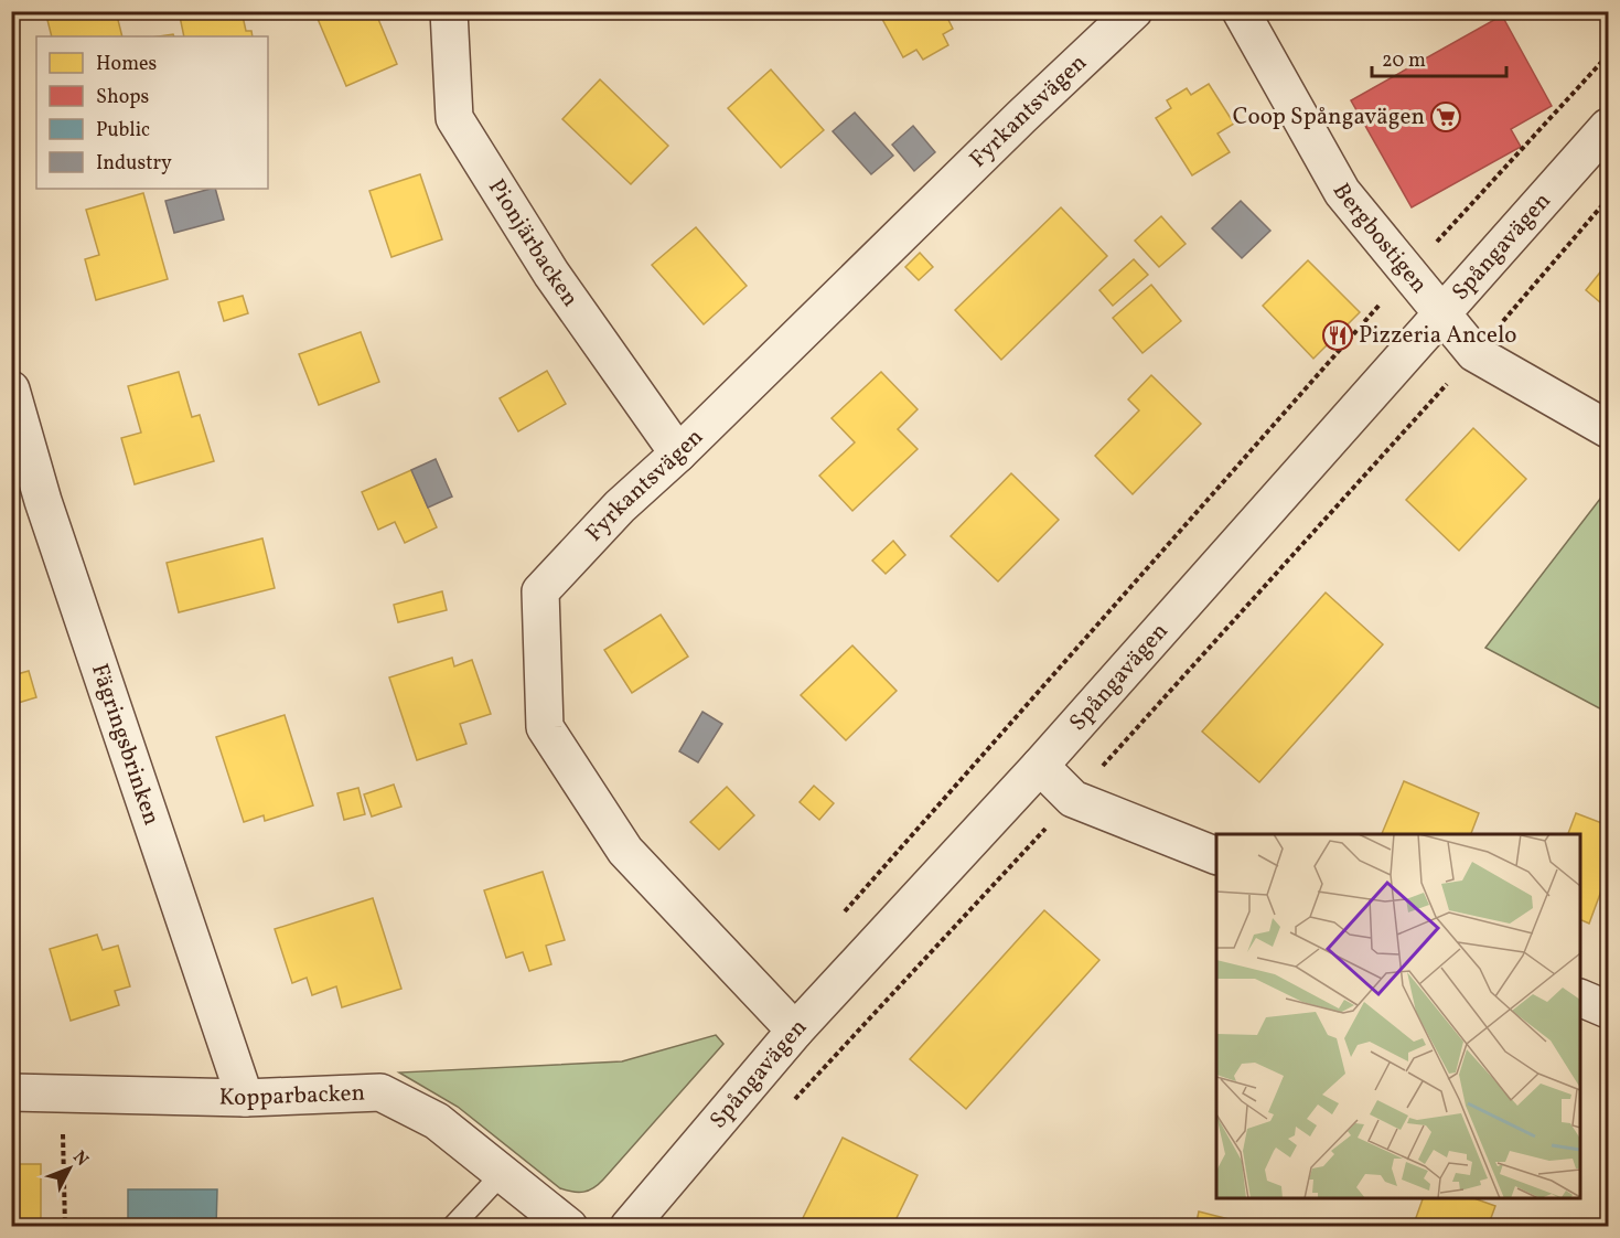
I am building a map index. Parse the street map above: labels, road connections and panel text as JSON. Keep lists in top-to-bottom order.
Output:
{
  "streets": {
    "street": [
      "Fyrkantsvägen",
      "Bergbostigen",
      "Pionjärbacken",
      "Spångavägen",
      "Fägringsbrinken",
      "Kopparbacken"
    ]
  },
  "crossings": [
    ["Fyrkantsvägen", "Pionjärbacken"],
    ["Fyrkantsvägen", "Spångavägen"],
    ["Bergbostigen", "Spångavägen"],
    ["Fägringsbrinken", "Kopparbacken"]
  ],
  "places": {
    "supermarket": ["Coop Spångavägen"],
    "restaurant": ["Pizzeria Ancelo"]
  },
  "legend": [
    "Homes",
    "Shops",
    "Public",
    "Industry"
  ],
  "scale_bar": "20 m",
  "north": "top right"
}
